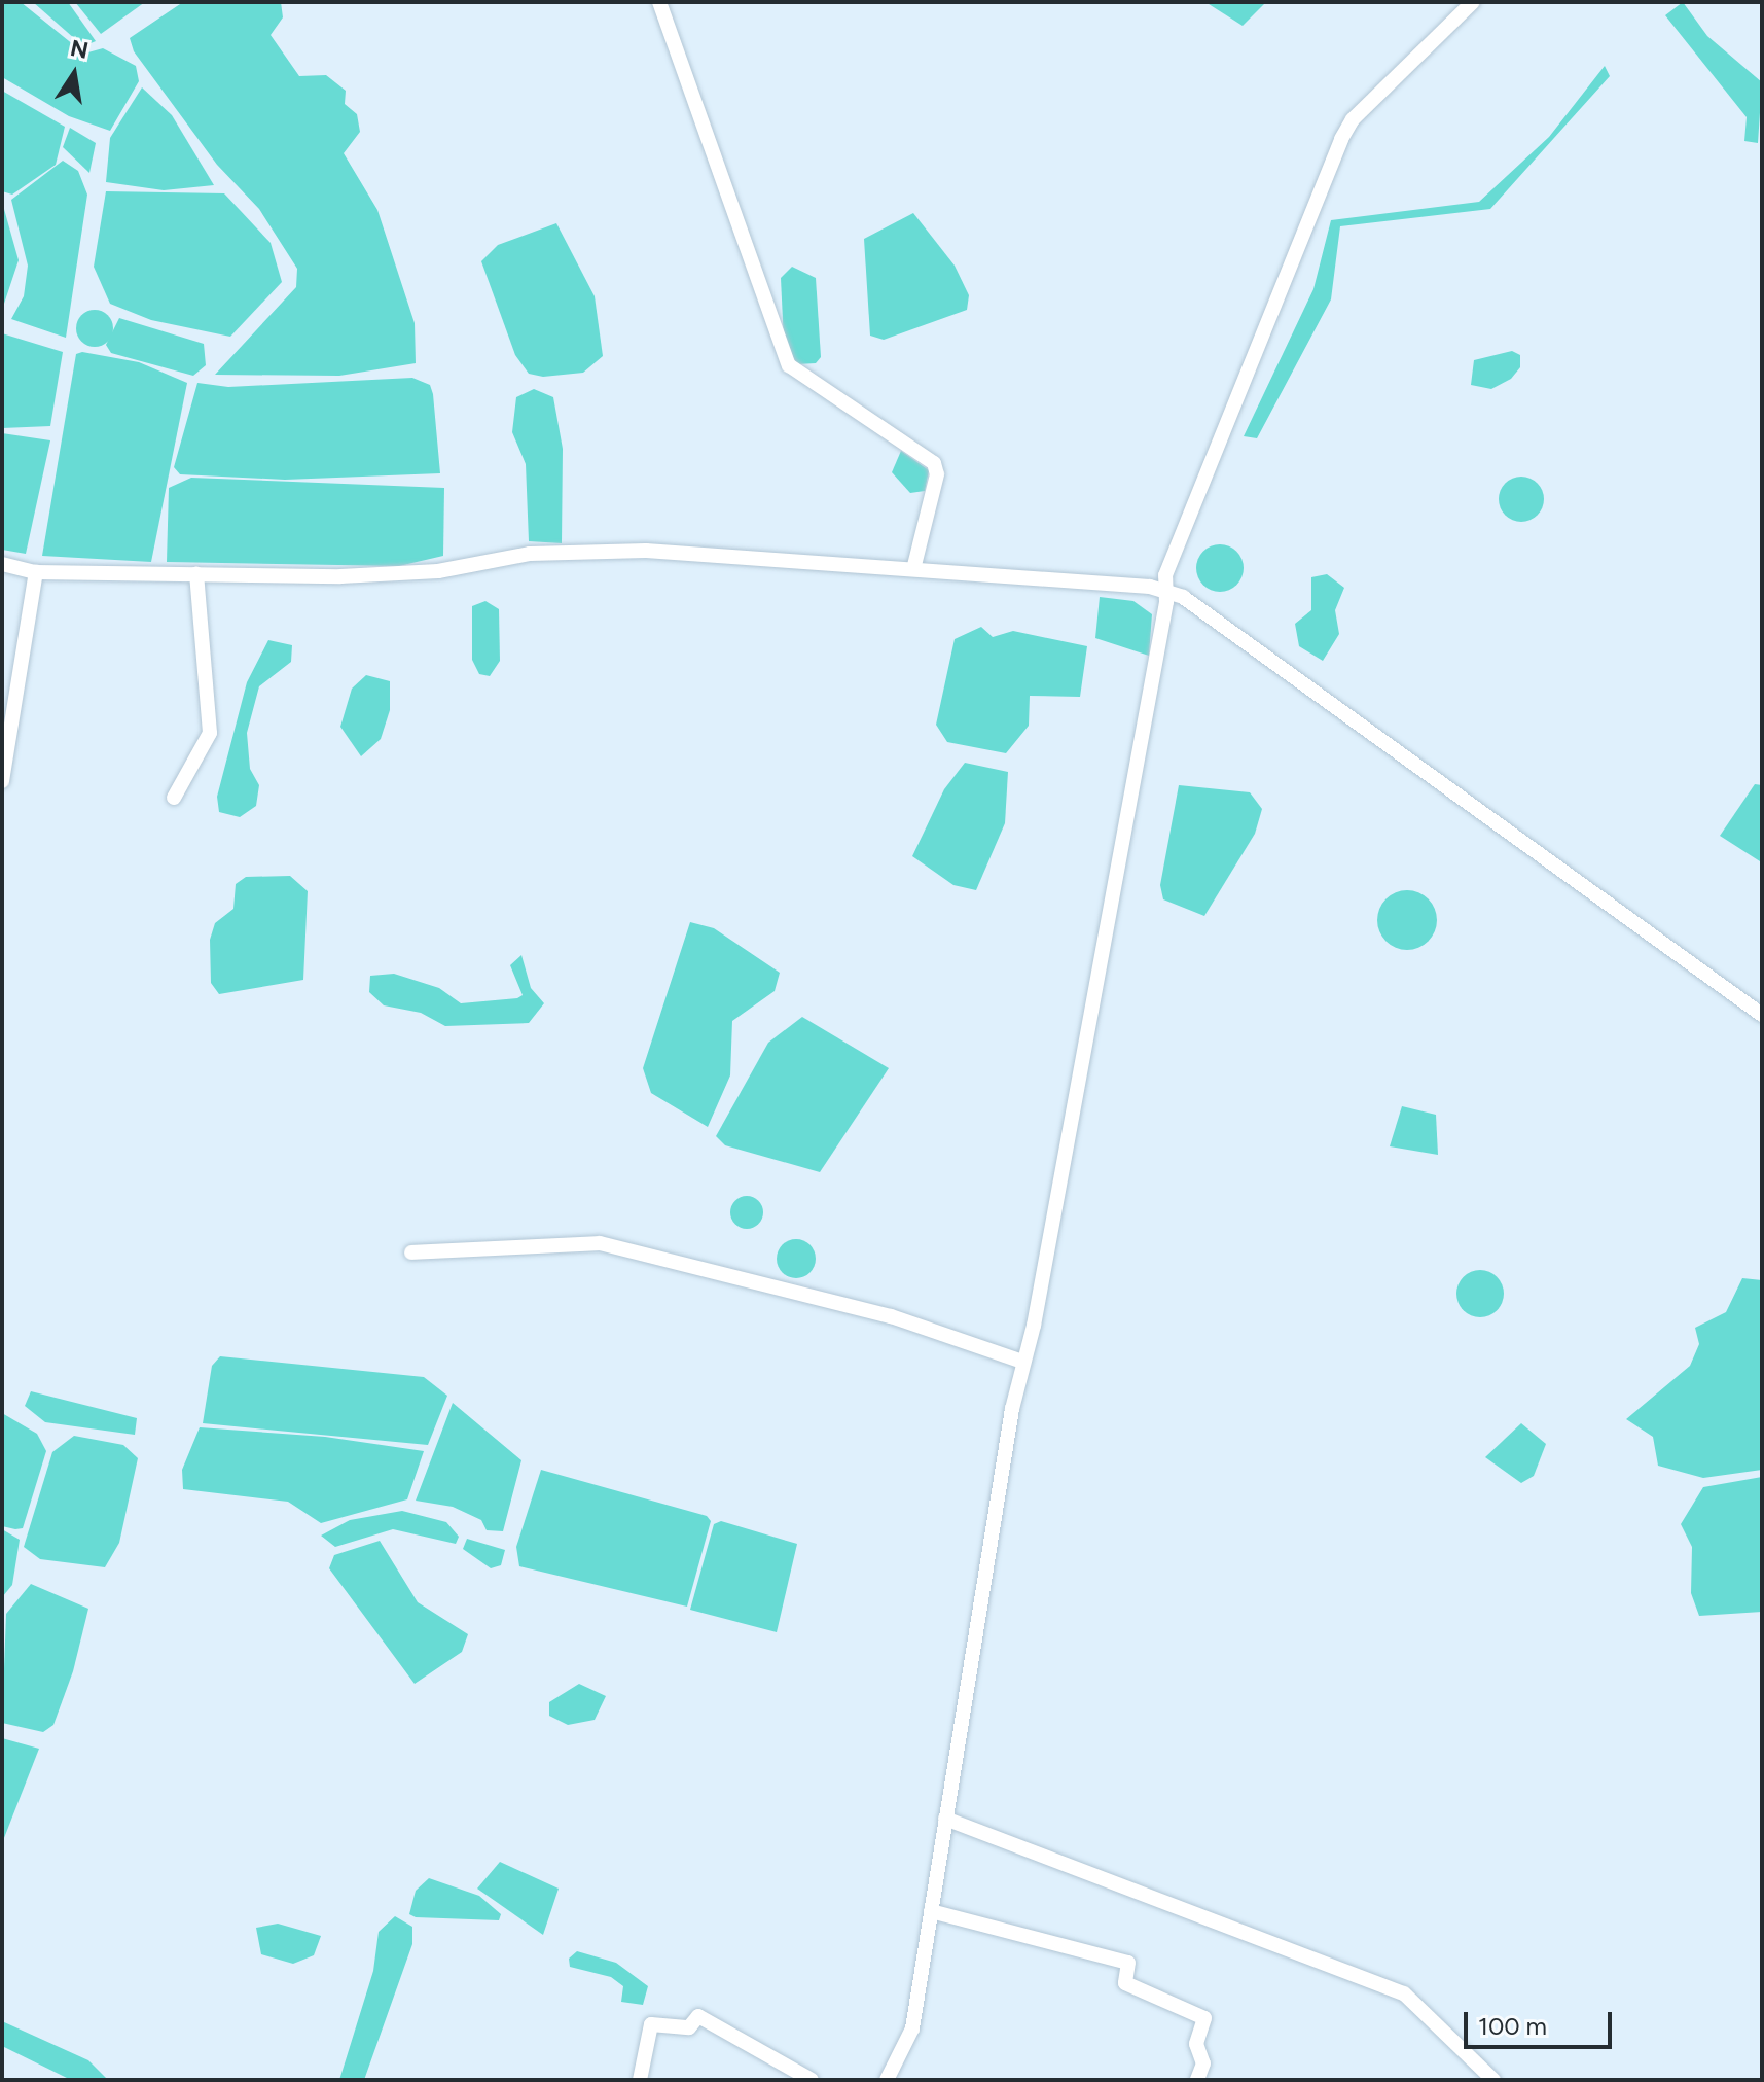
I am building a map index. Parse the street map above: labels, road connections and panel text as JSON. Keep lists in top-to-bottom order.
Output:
{
  "scale_bar": "100 m",
  "north": "top"
}
